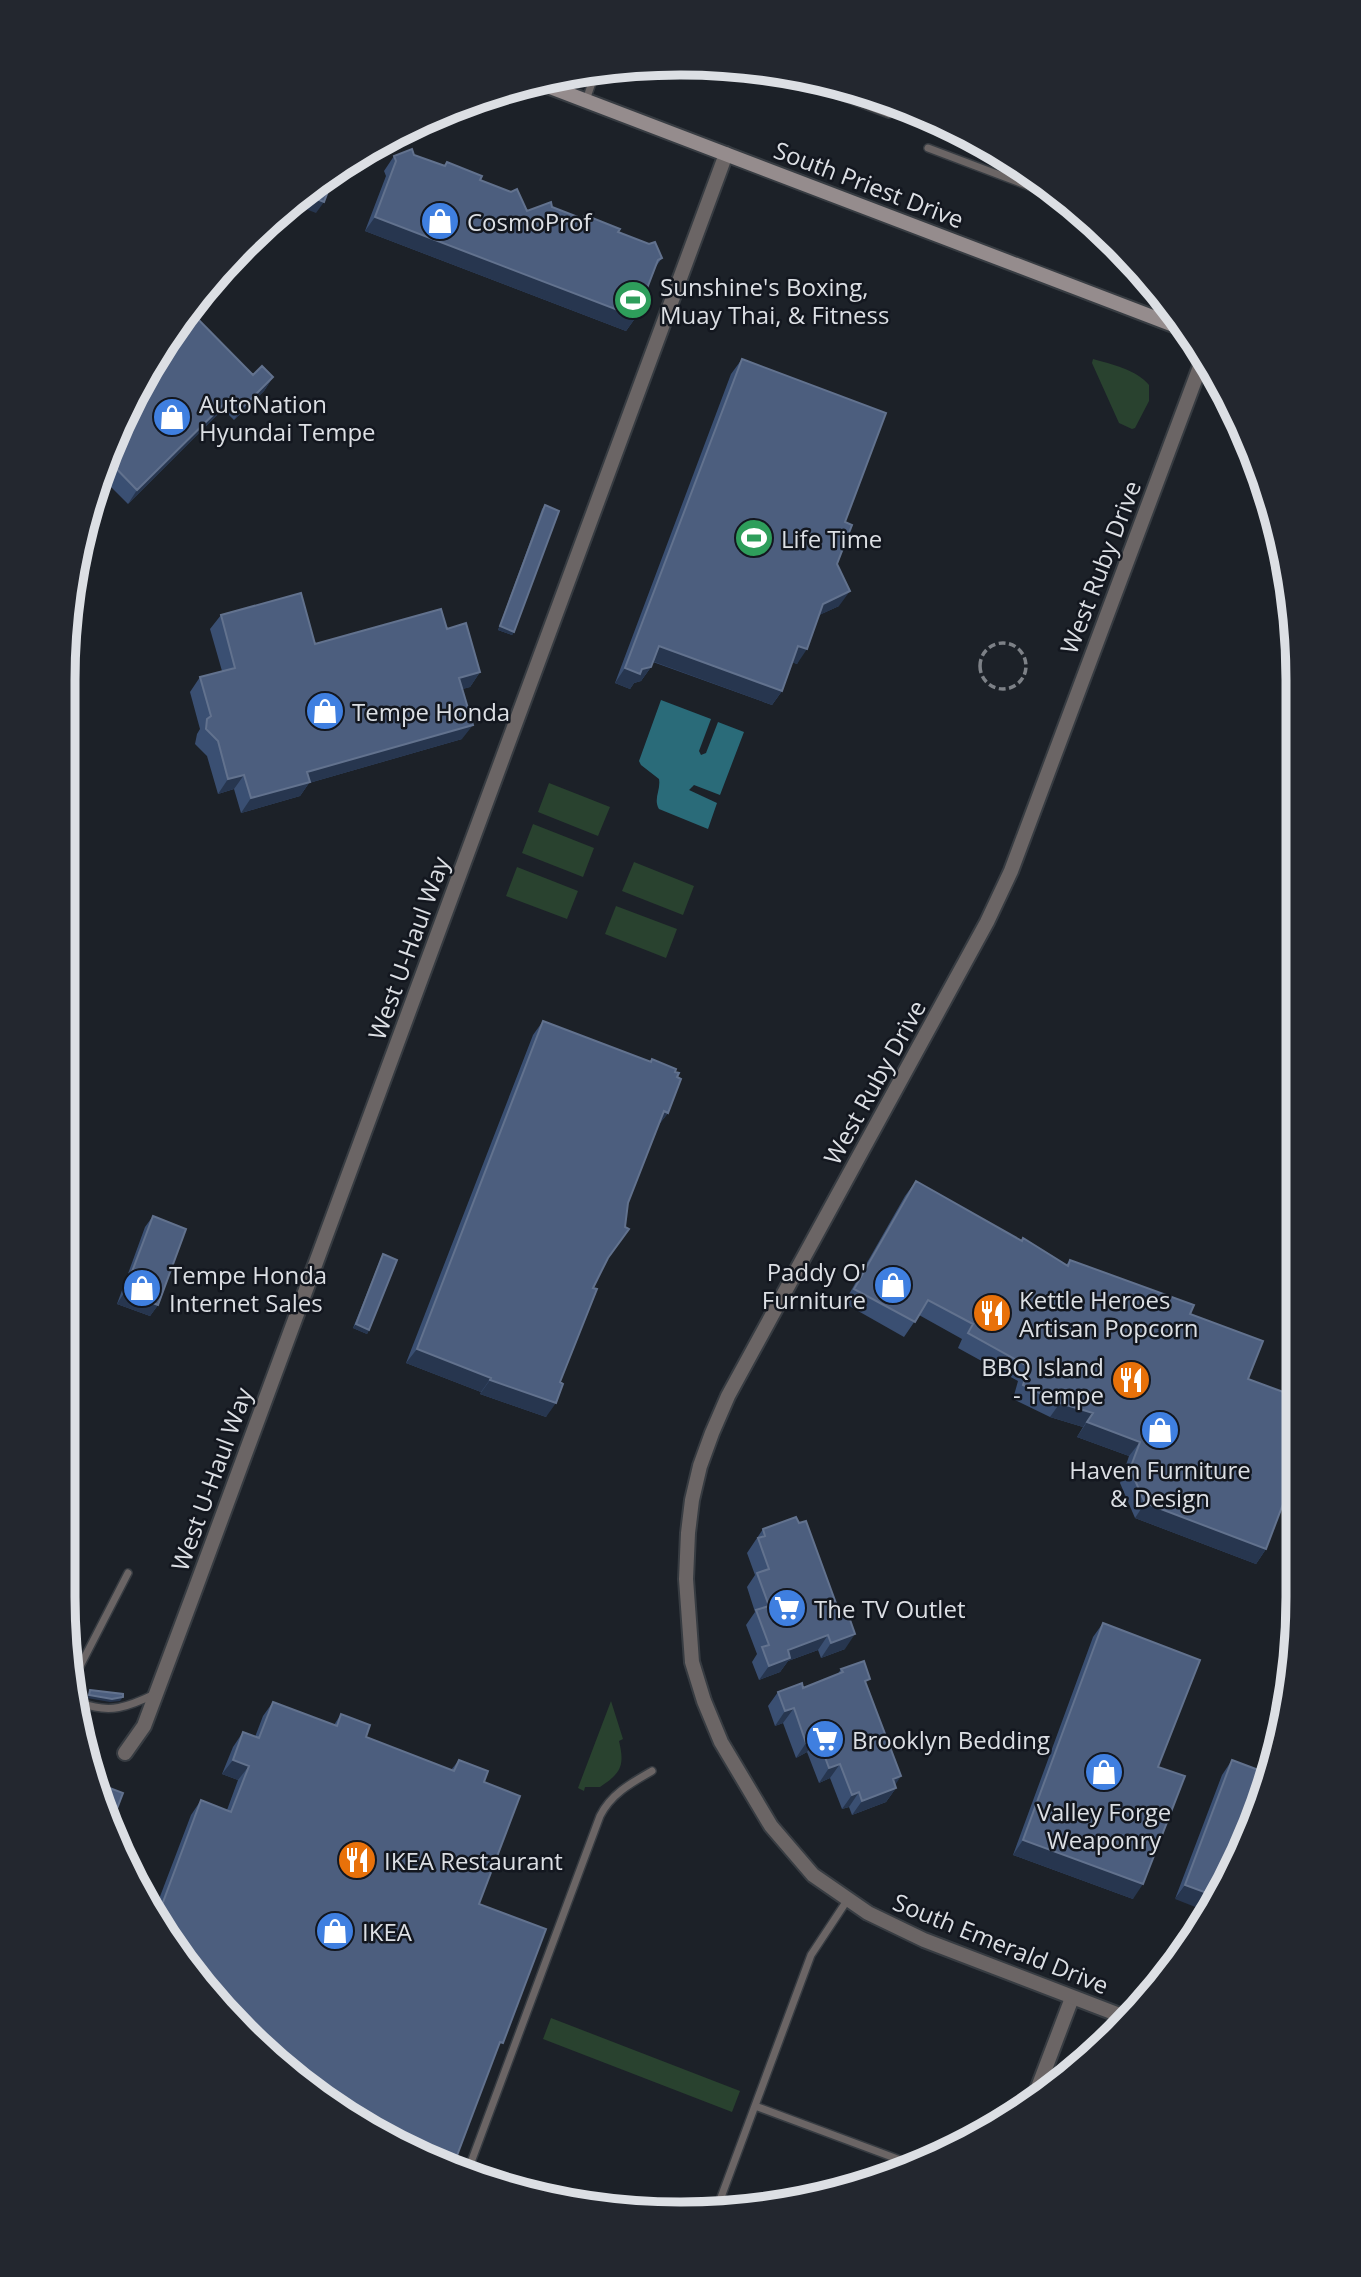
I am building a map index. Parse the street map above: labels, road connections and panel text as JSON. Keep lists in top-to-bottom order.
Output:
{
  "streets": {
    "main road": ["South Priest Drive"],
    "street": ["West Ruby Drive", "West U-Haul Way", "South Emerald Drive"]
  },
  "crossings": [
    ["South Priest Drive", "West U-Haul Way"],
    ["West Ruby Drive", "South Emerald Drive"]
  ],
  "places": {
    "shop": [
      "CosmoProf",
      "AutoNation Hyundai Tempe",
      "Tempe Honda",
      "Paddy O' Furniture",
      "Tempe Honda Internet Sales",
      "Haven Furniture & Design",
      "Valley Forge Weaponry",
      "IKEA"
    ],
    "sports": ["Sunshine's Boxing, Muay Thai, & Fitness", "Life Time"],
    "restaurant": ["Kettle Heroes Artisan Popcorn", "BBQ Island - Tempe", "IKEA Restaurant"],
    "supermarket": ["The TV Outlet", "Brooklyn Bedding"]
  }
}
